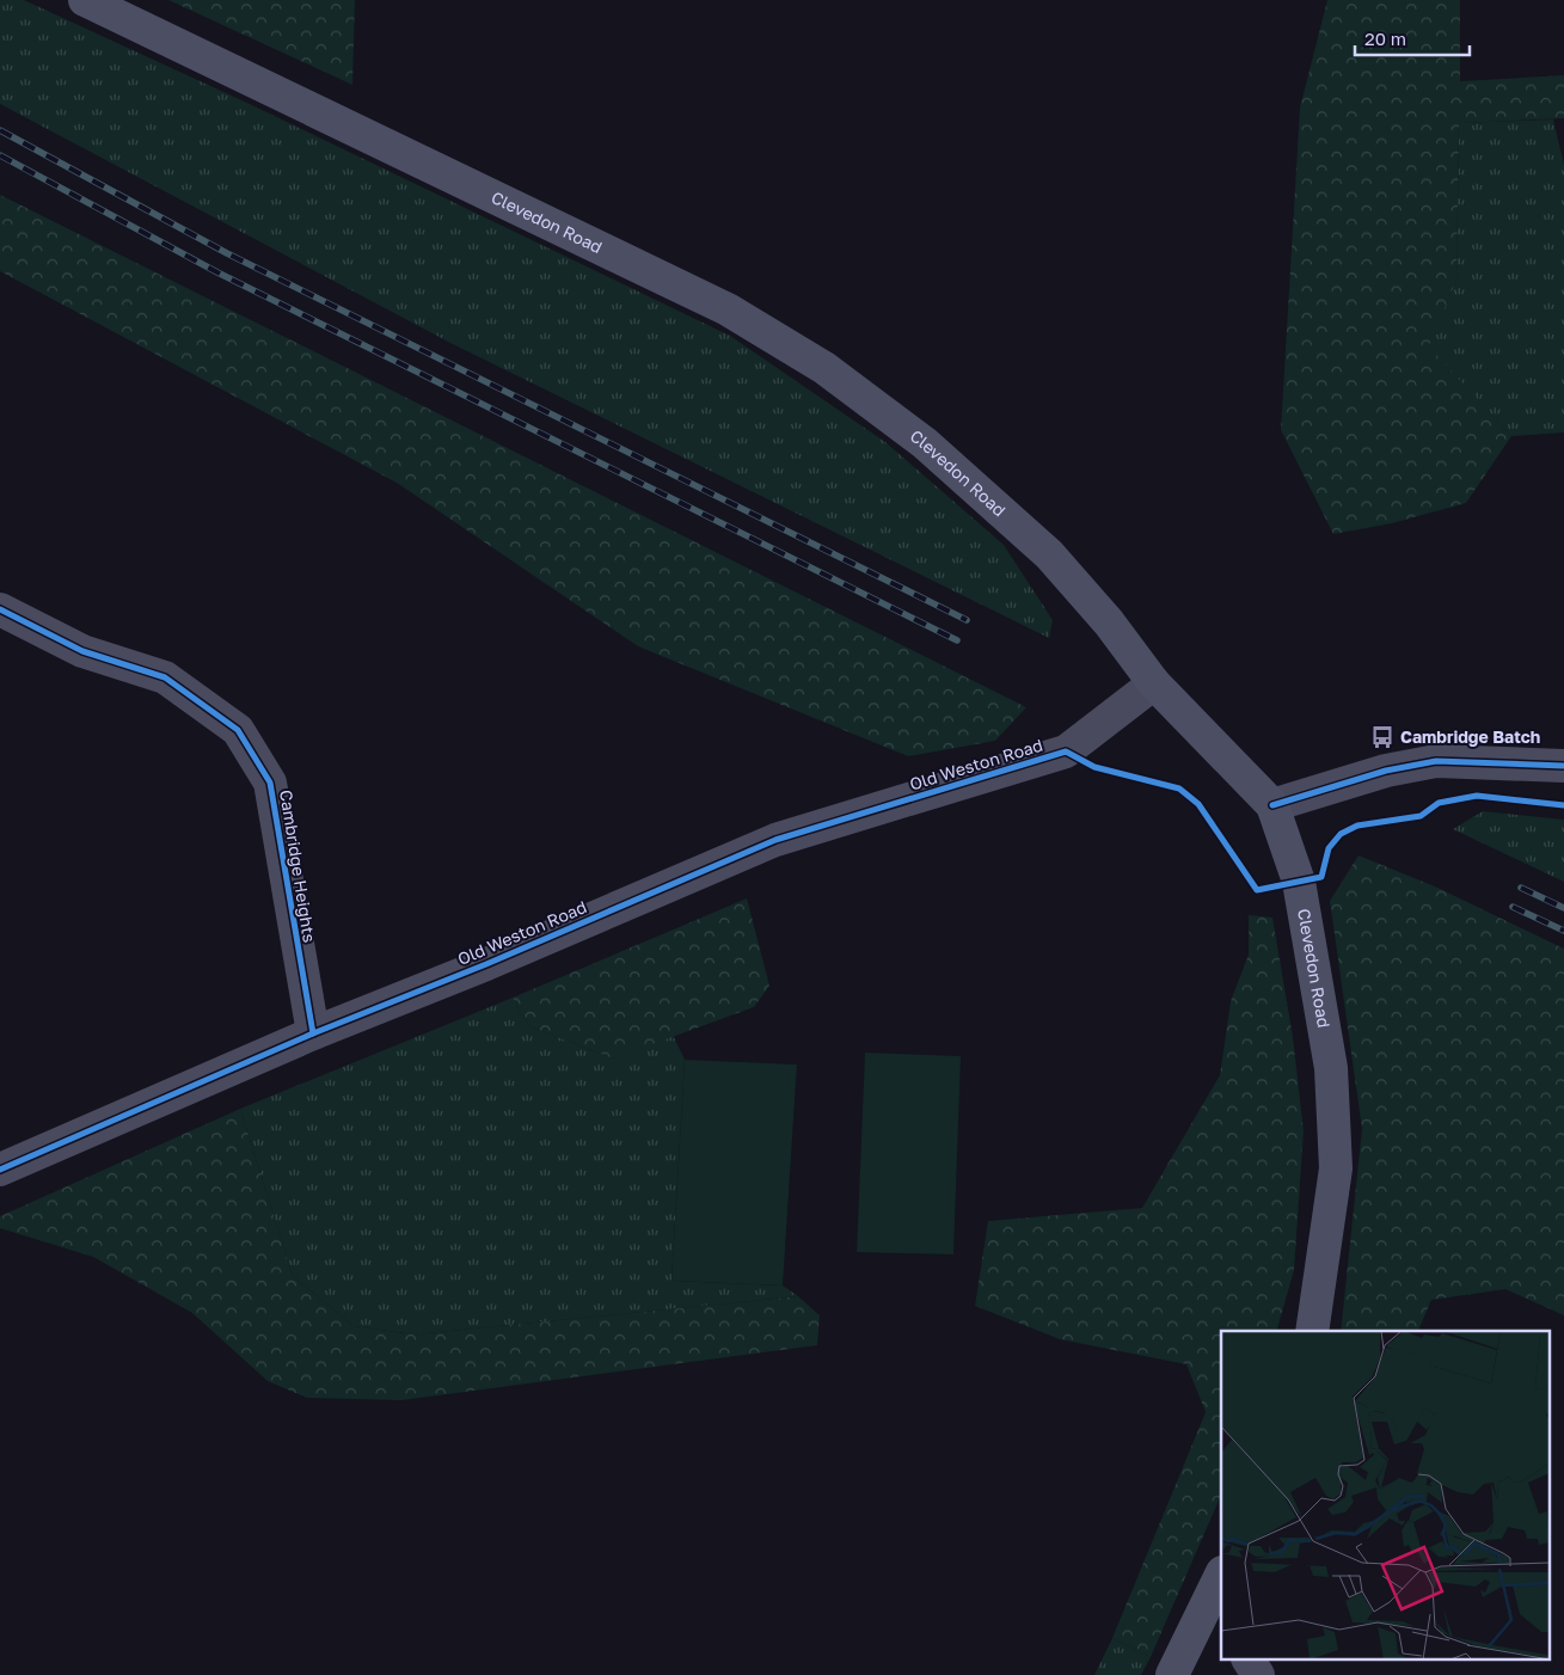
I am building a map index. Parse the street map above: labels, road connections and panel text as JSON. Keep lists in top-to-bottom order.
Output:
{
  "streets": {
    "main road": ["Clevedon Road"],
    "street": ["Old Weston Road", "Cambridge Heights"]
  },
  "crossings": [
    ["Clevedon Road", "Old Weston Road"],
    ["Old Weston Road", "Cambridge Heights"]
  ],
  "places": {
    "bus stop": ["Cambridge Batch"]
  },
  "scale_bar": "20 m"
}
